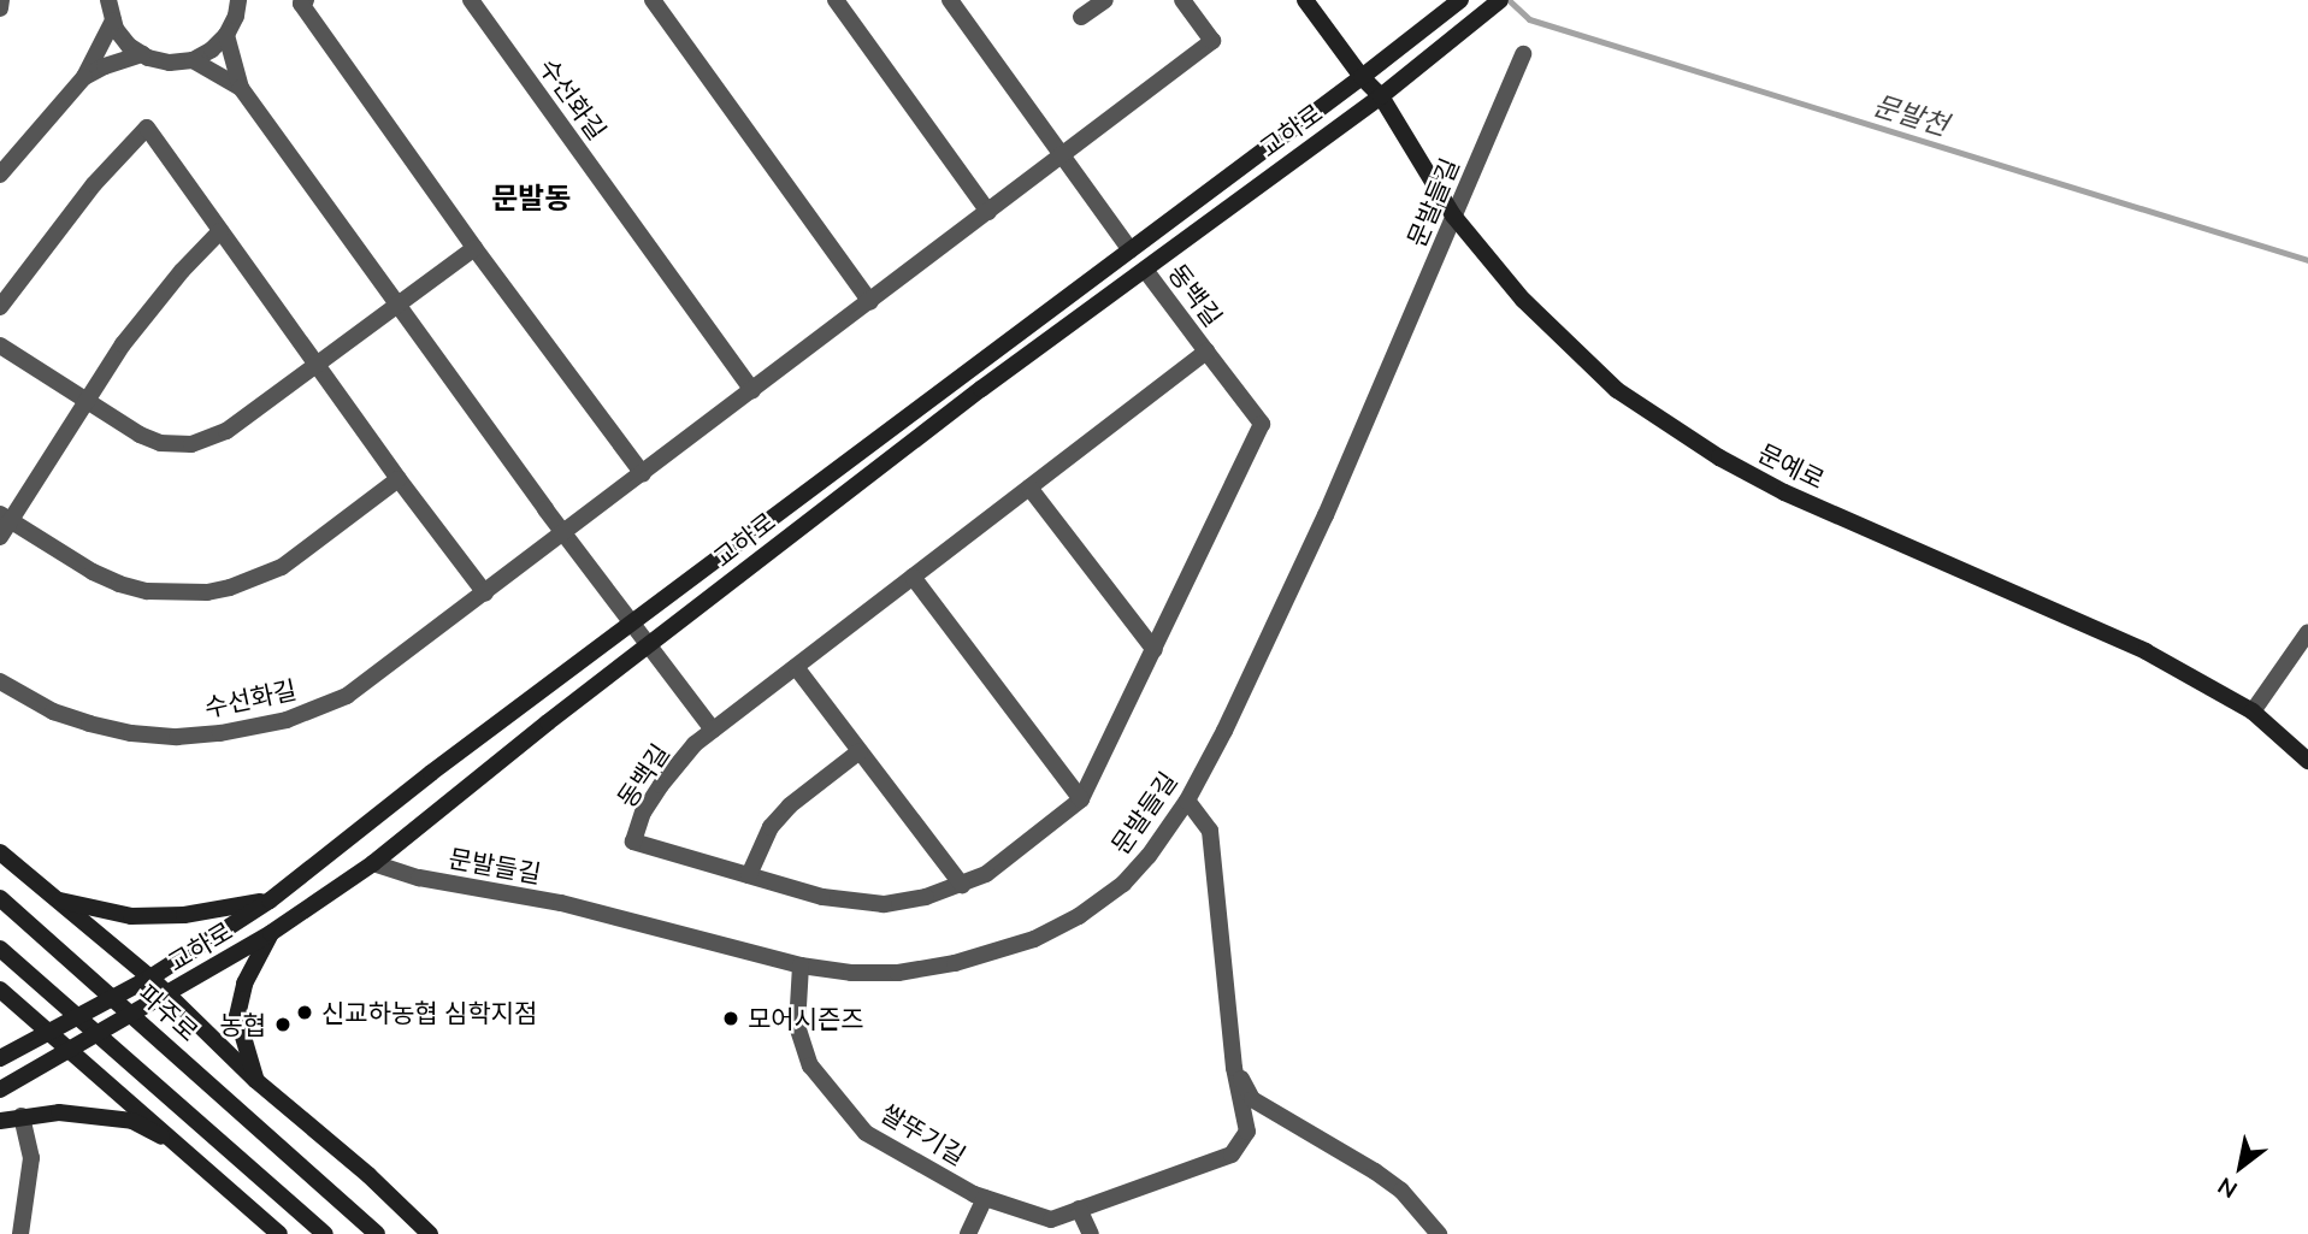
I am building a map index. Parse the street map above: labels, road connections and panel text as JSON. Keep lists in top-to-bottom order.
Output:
{
  "streets": {
    "street": [
      "수선화길",
      "교하로",
      "문발들길",
      "동백길",
      "문예로",
      "파주로",
      "쌀뚜기길"
    ]
  },
  "crossings": [
    ["교하로", "문발들길"],
    ["교하로", "동백길"],
    ["교하로", "문예로"],
    ["문발들길", "문예로"],
    ["문발들길", "쌀뚜기길"]
  ],
  "districts": ["문발동"],
  "water": ["문발천"],
  "places": ["신교하농협 심학지점", "모어시즌즈", "농협"],
  "north": "bottom left"
}
